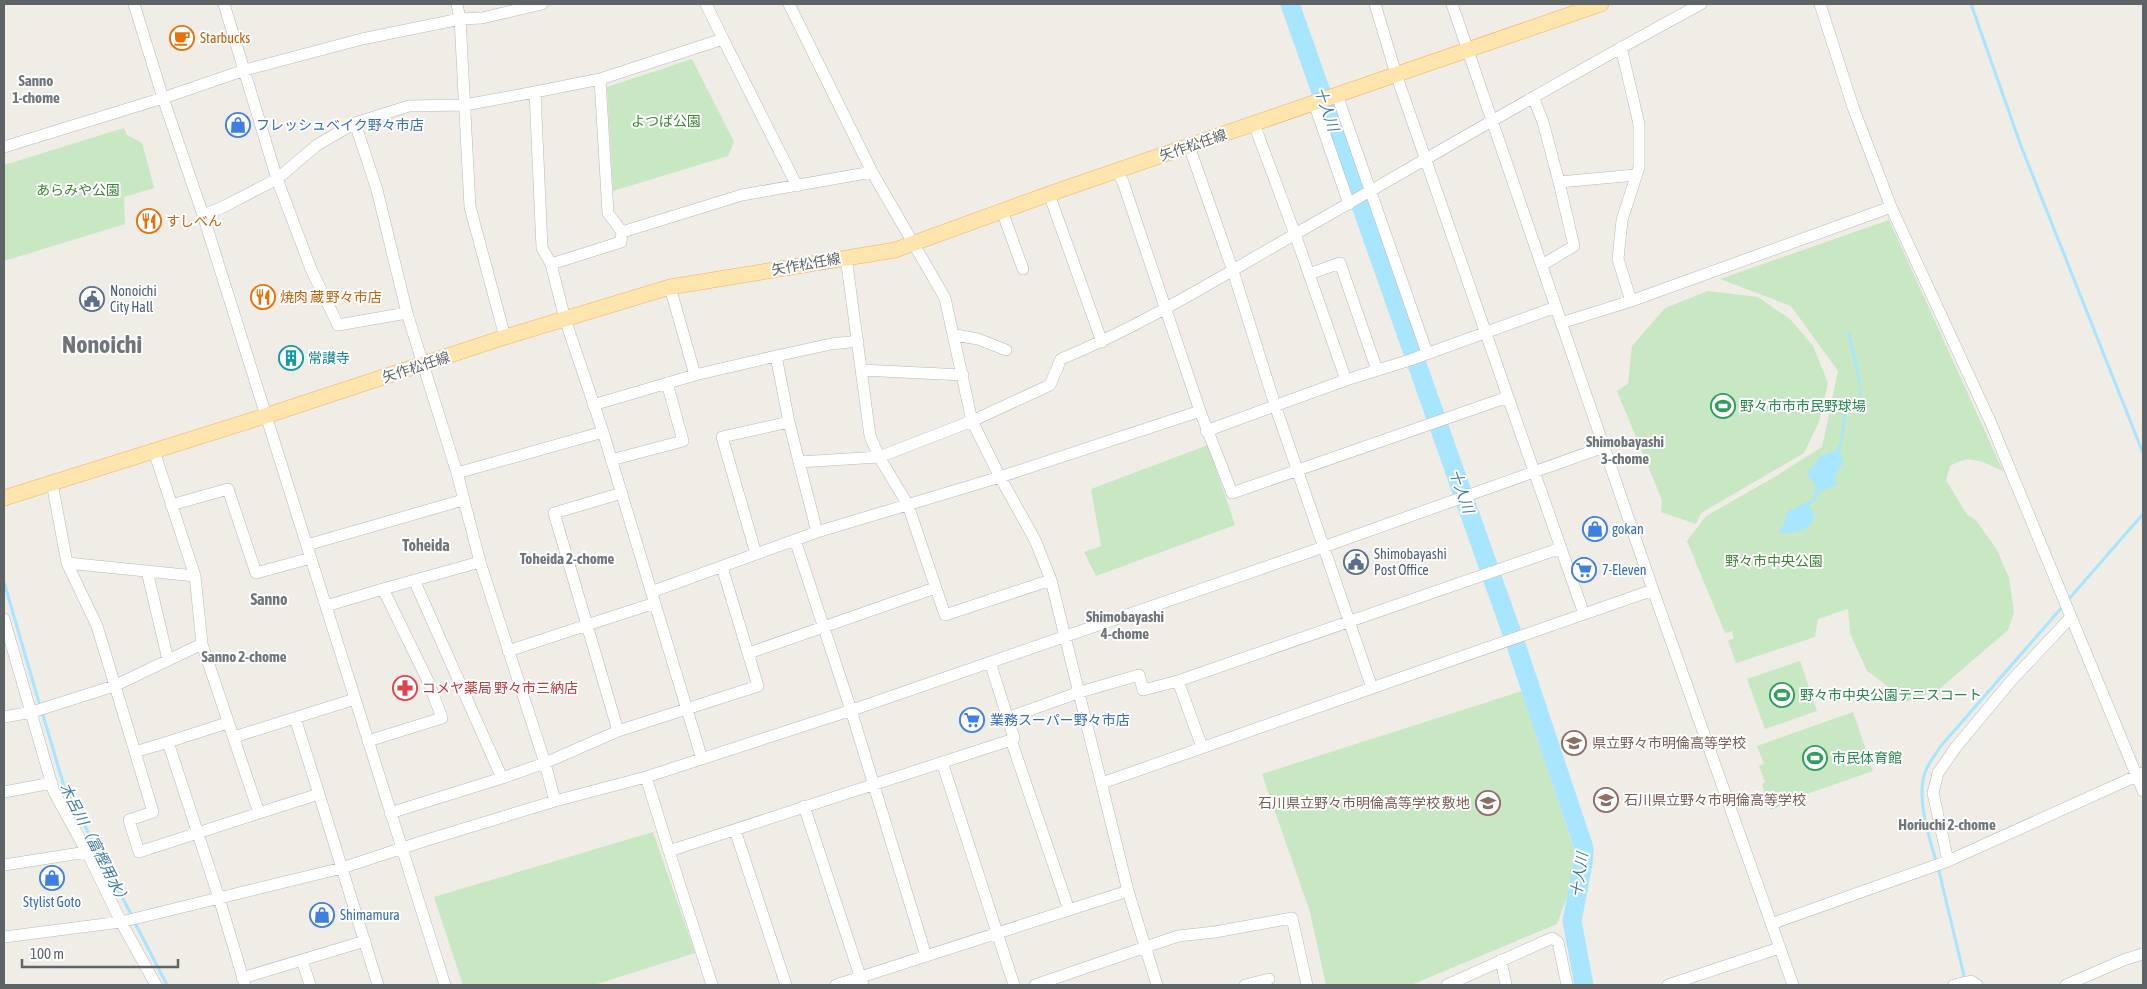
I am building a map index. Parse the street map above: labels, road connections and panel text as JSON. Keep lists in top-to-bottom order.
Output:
{
  "streets": {
    "main road": ["矢作松任線"]
  },
  "districts": [
    "Sanno 1-chome",
    "Nonoichi",
    "Shimobayashi 3-chome",
    "Toheida",
    "Toheida 2-chome",
    "Sanno",
    "Shimobayashi 4-chome",
    "Sanno 2-chome",
    "Horiuchi 2-chome"
  ],
  "water": ["十人川", "木呂川（富樫用水）"],
  "parks": ["よつば公園", "あらみや公園", "野々市中央公園"],
  "places": {
    "cafe": ["Starbucks"],
    "shop": [
      "フレッシュベイク野々市店",
      "gokan",
      "Stylist Goto",
      "Shimamura"
    ],
    "restaurant": ["すしべん", "焼肉 蔵 野々市店"],
    "public building": ["Nonoichi City Hall", "Shimobayashi Post Office"],
    "building": ["常讃寺"],
    "sports": ["野々市市市民野球場", "野々市中央公園テニスコート", "市民体育館"],
    "supermarket": ["7-Eleven", "業務スーパー野々市店"],
    "pharmacy": ["コメヤ薬局 野々市三納店"],
    "school or university": ["県立野々市明倫高等学校", "石川県立野々市明倫高等学校", "石川県立野々市明倫高等学校 敷地"]
  },
  "scale_bar": "100 m"
}
